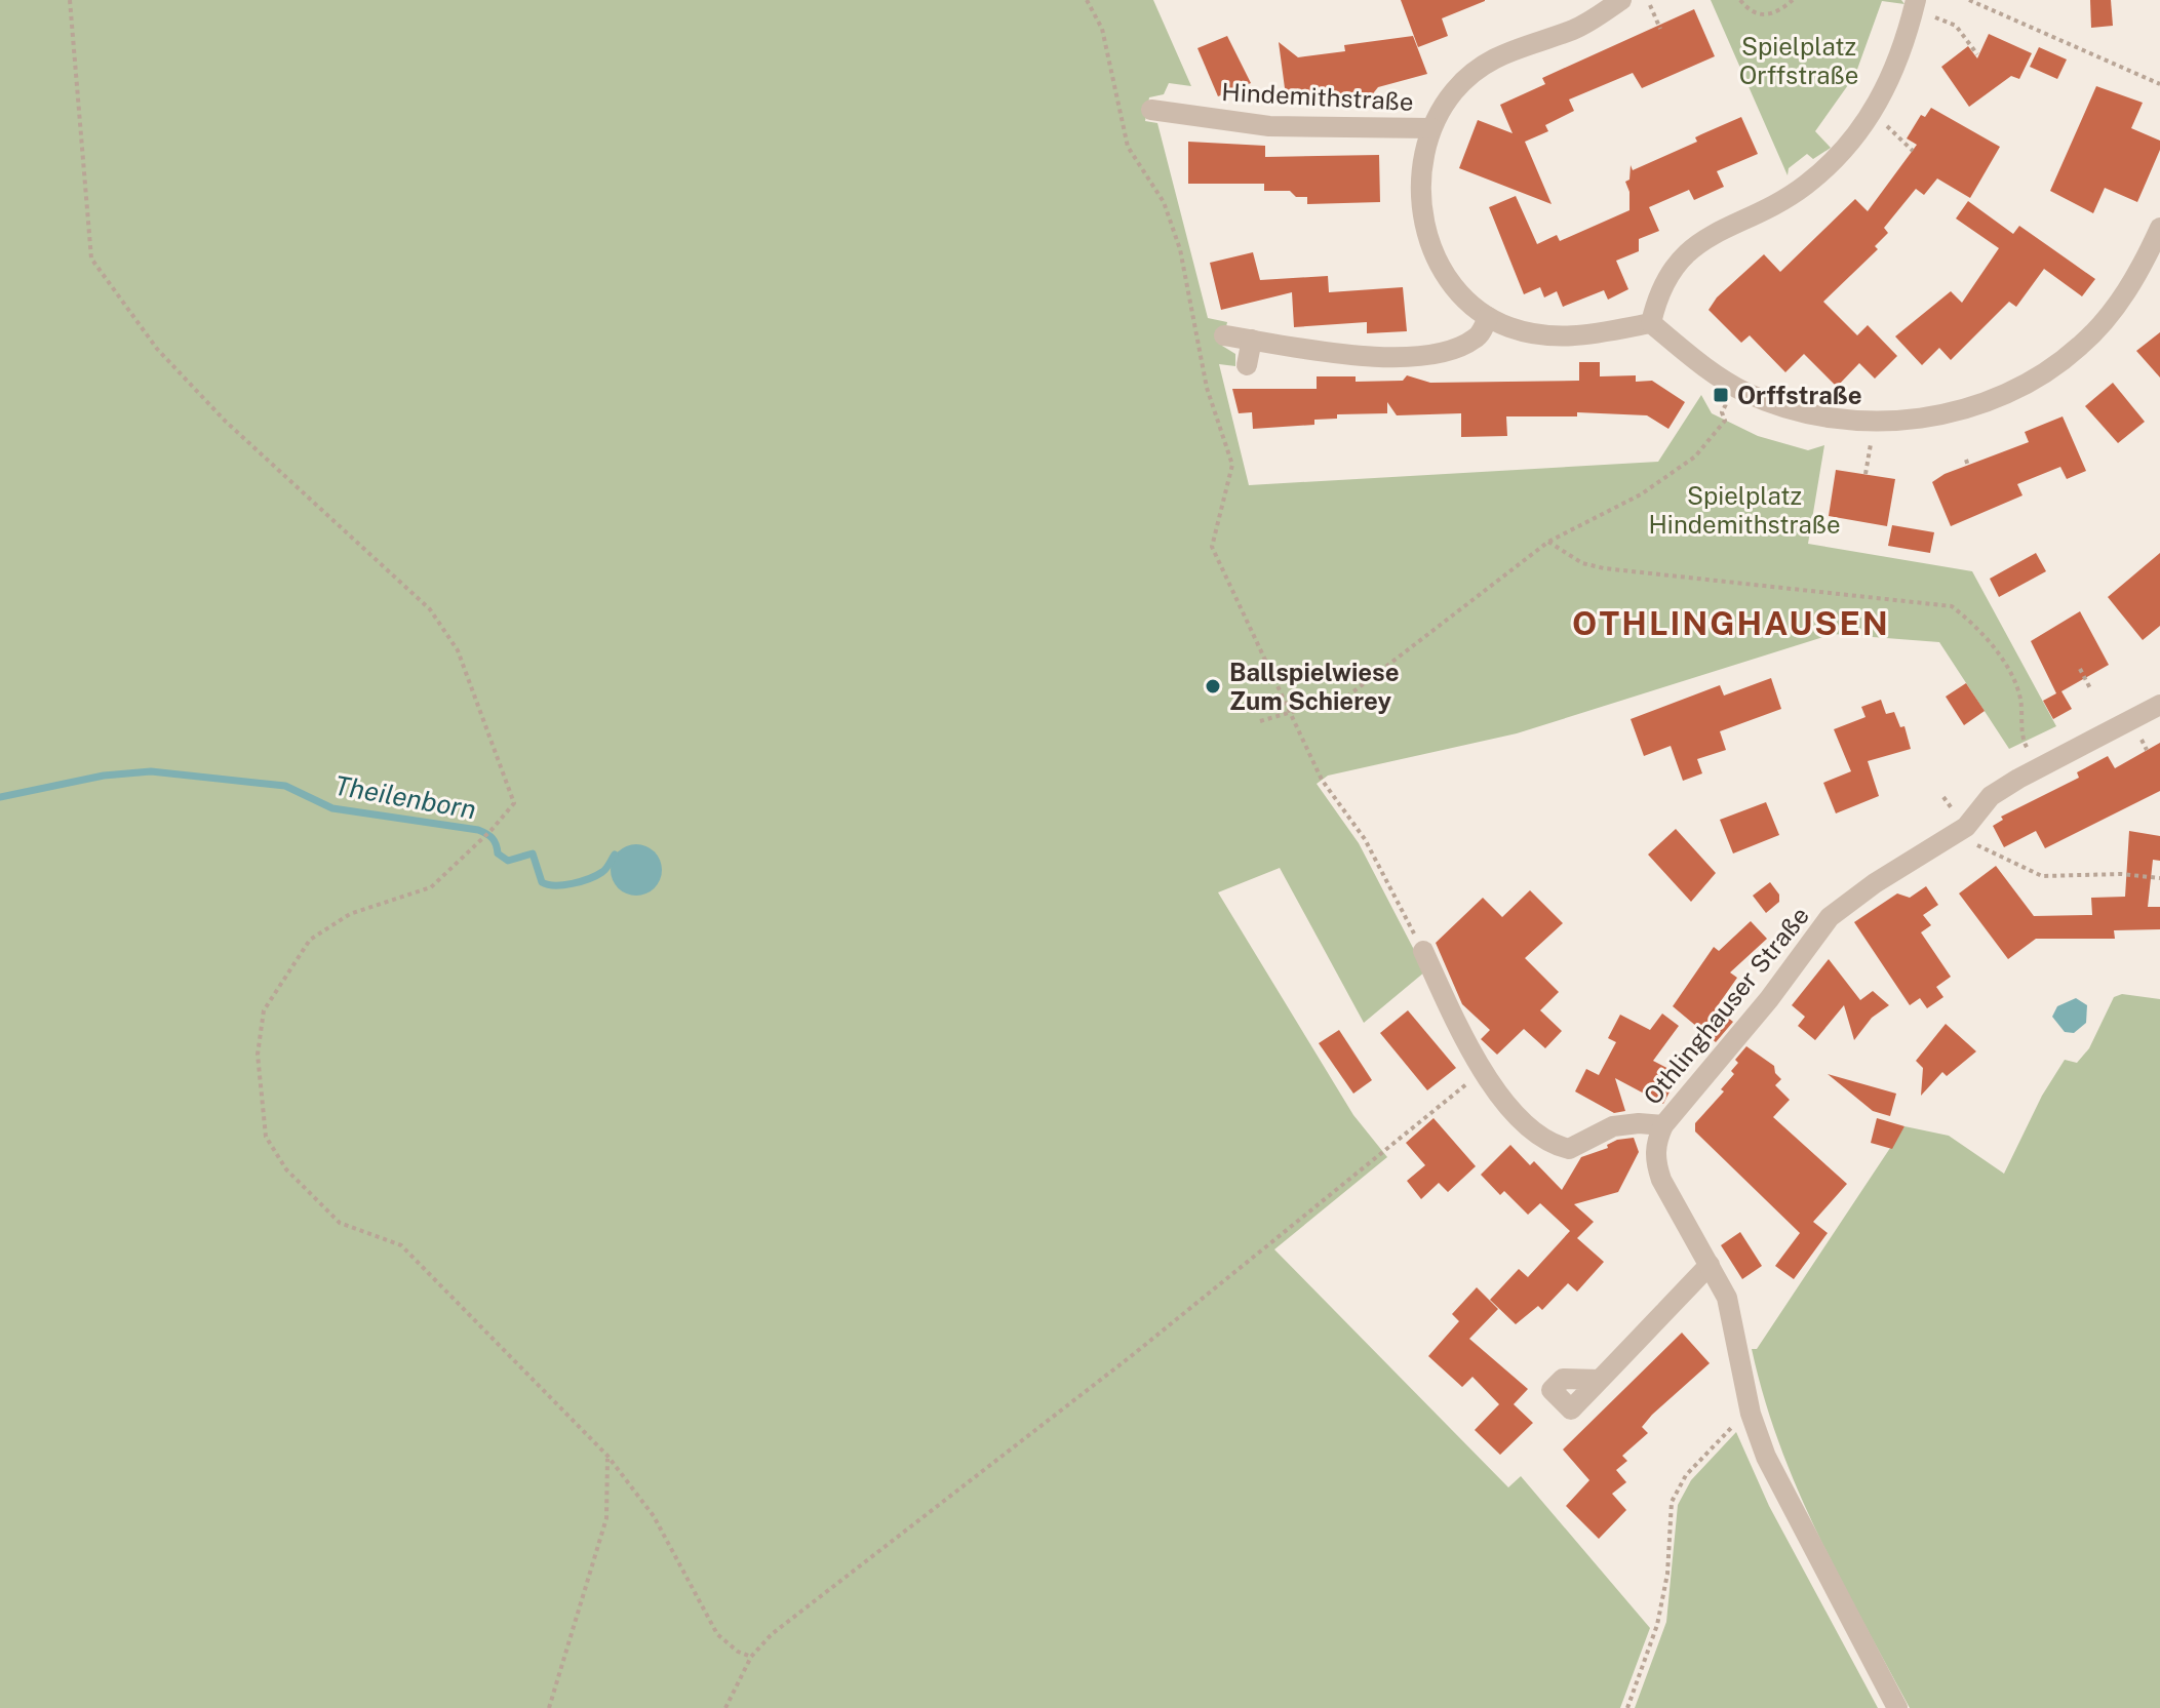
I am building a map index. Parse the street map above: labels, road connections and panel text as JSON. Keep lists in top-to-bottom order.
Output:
{
  "streets": {
    "street": ["Hindemithstraße", "Othlinghauser Straße"]
  },
  "districts": ["OTHLINGHAUSEN"],
  "water": ["Theilenborn"],
  "parks": ["Spielplatz Orffstraße", "Spielplatz Hindemithstraße"],
  "places": {
    "transit": ["Orffstraße"],
    "other": ["Ballspielwiese Zum Schierey"]
  }
}
